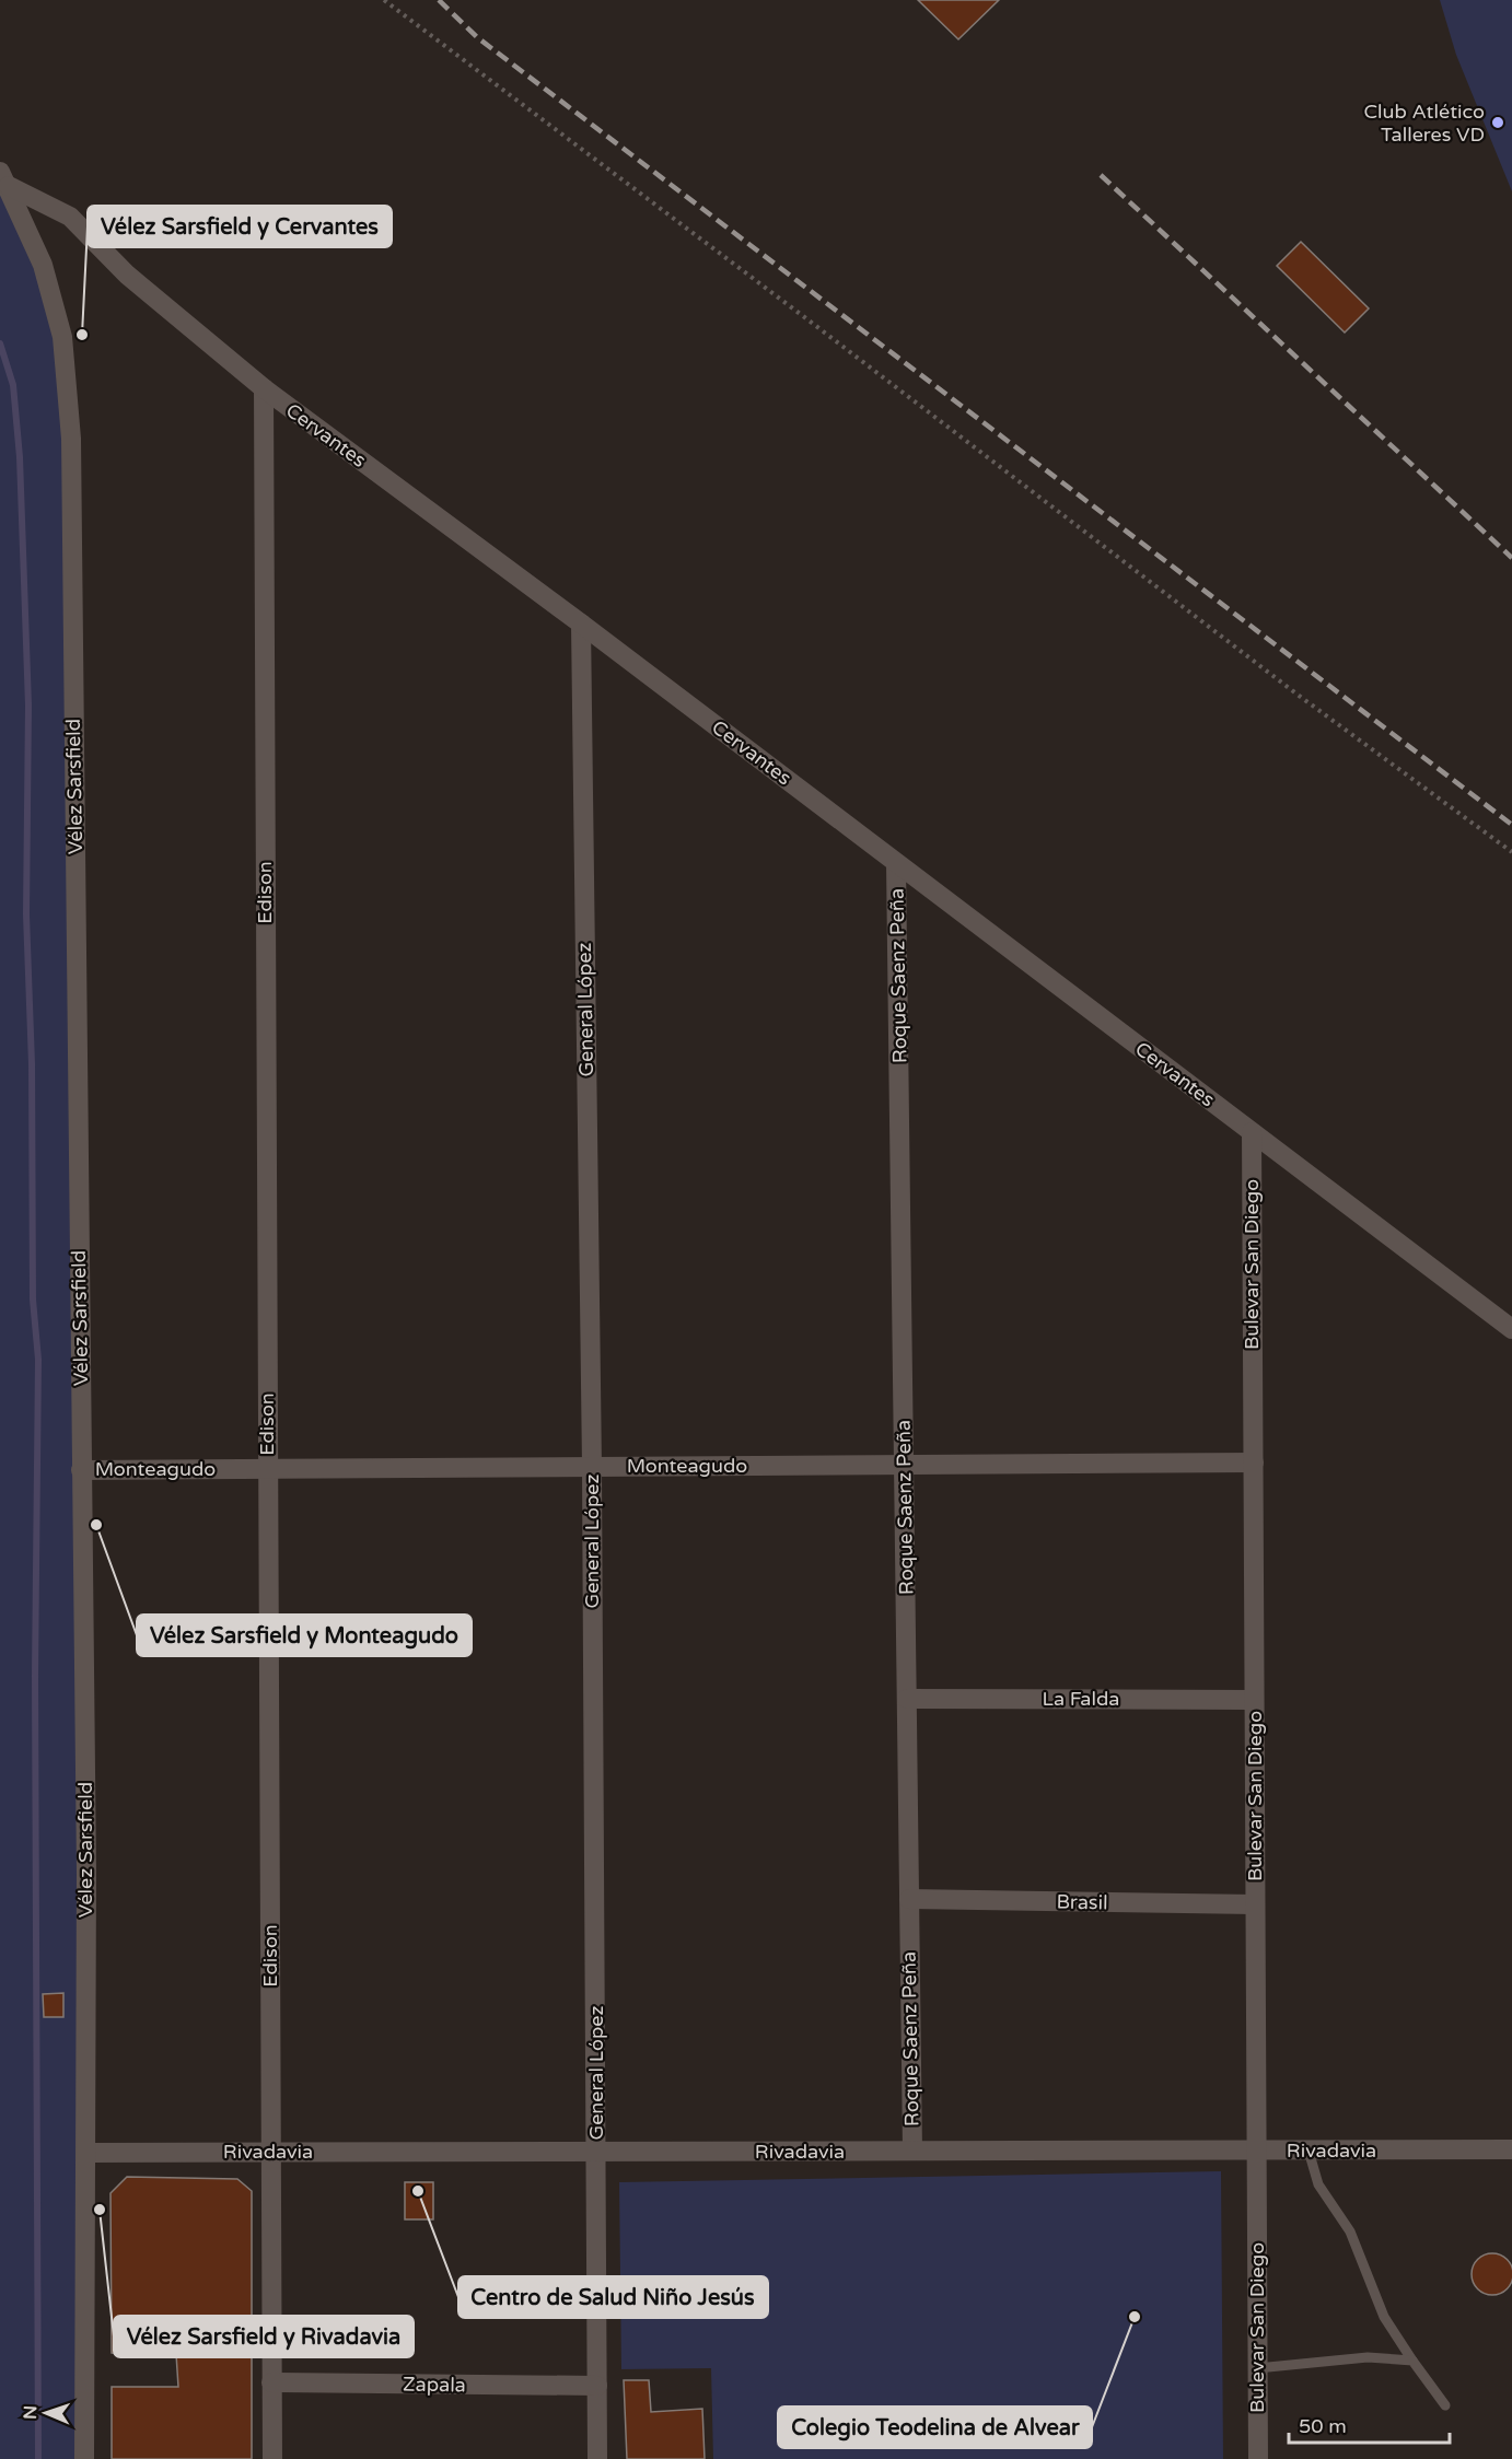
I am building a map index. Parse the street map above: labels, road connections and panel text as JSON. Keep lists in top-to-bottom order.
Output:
{
  "streets": {
    "street": [
      "Cervantes",
      "Vélez Sarsfield",
      "Edison",
      "Roque Saenz Peña",
      "General López",
      "Bulevar San Diego",
      "Monteagudo",
      "La Falda",
      "Brasil",
      "Rivadavia",
      "Zapala"
    ]
  },
  "crossings": [
    ["Cervantes", "Vélez Sarsfield"],
    ["Cervantes", "Edison"],
    ["Cervantes", "Roque Saenz Peña"],
    ["Cervantes", "General López"],
    ["Cervantes", "Bulevar San Diego"],
    ["Vélez Sarsfield", "Monteagudo"],
    ["Vélez Sarsfield", "Rivadavia"],
    ["Edison", "Monteagudo"],
    ["Edison", "Rivadavia"],
    ["Edison", "Zapala"],
    ["Roque Saenz Peña", "Monteagudo"],
    ["Roque Saenz Peña", "La Falda"],
    ["Roque Saenz Peña", "Brasil"],
    ["Roque Saenz Peña", "Rivadavia"],
    ["General López", "Monteagudo"],
    ["General López", "Rivadavia"],
    ["General López", "Zapala"],
    ["Bulevar San Diego", "Monteagudo"],
    ["Bulevar San Diego", "La Falda"],
    ["Bulevar San Diego", "Brasil"],
    ["Bulevar San Diego", "Rivadavia"]
  ],
  "places": [
    "Club Atlético Talleres VD",
    "Vélez Sarsfield y Cervantes",
    "Vélez Sarsfield y Monteagudo",
    "Centro de Salud Niño Jesús",
    "Vélez Sarsfield y Rivadavia",
    "Colegio Teodelina de Alvear"
  ],
  "scale_bar": "50 m",
  "north": "left"
}
